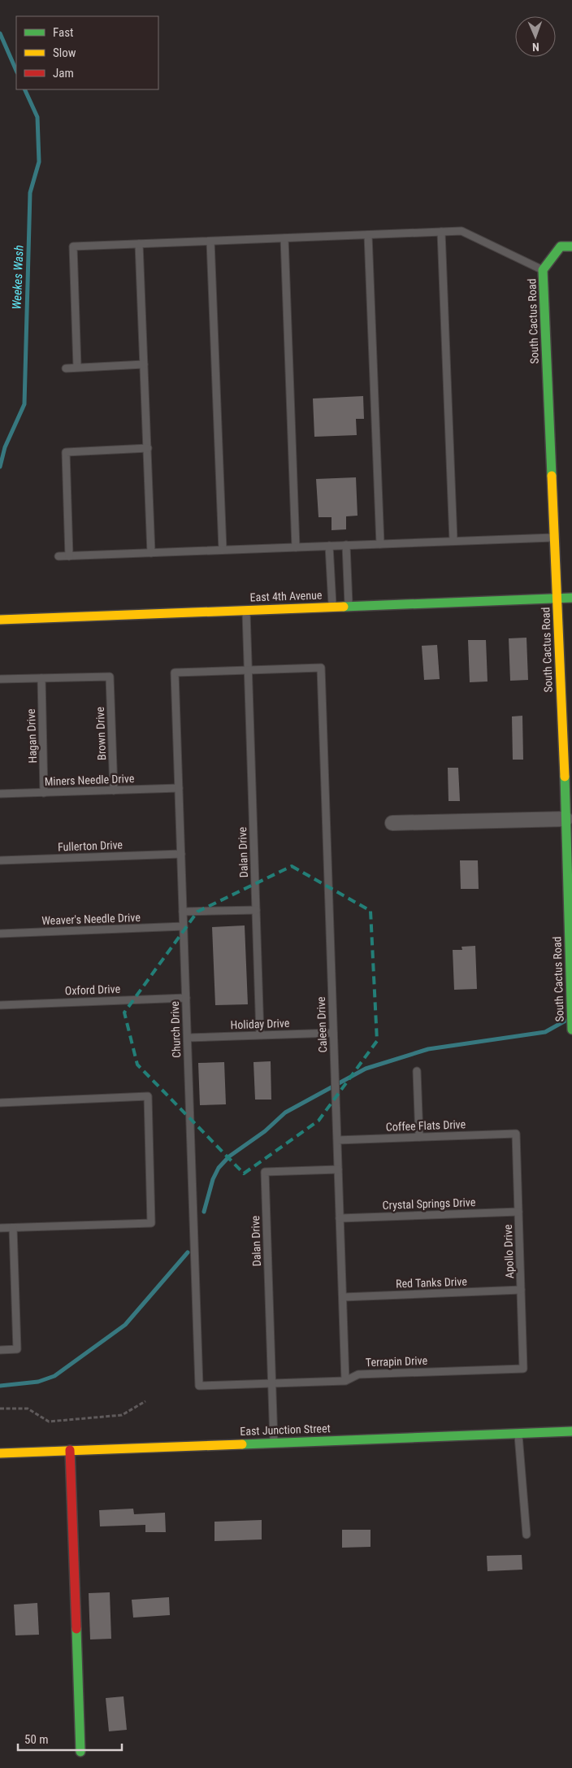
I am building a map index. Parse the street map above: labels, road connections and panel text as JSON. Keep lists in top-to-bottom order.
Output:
{
  "streets": {
    "street": ["South Cactus Road", "East 4th Avenue", "East Junction Street"],
    "lane": [
      "Brown Drive",
      "Hagan Drive",
      "Miners Needle Drive",
      "Fullerton Drive",
      "Dalan Drive",
      "Weaver's Needle Drive",
      "Oxford Drive",
      "Holiday Drive",
      "Caleen Drive",
      "Church Drive",
      "Coffee Flats Drive",
      "Crystal Springs Drive",
      "Apollo Drive",
      "Red Tanks Drive",
      "Terrapin Drive"
    ]
  },
  "crossings": [
    ["South Cactus Road", "East 4th Avenue"],
    ["East 4th Avenue", "Dalan Drive"],
    ["Brown Drive", "Hagan Drive"],
    ["Brown Drive", "Miners Needle Drive"],
    ["Hagan Drive", "Miners Needle Drive"],
    ["Miners Needle Drive", "Church Drive"],
    ["Fullerton Drive", "Church Drive"],
    ["Dalan Drive", "Holiday Drive"],
    ["Dalan Drive", "Caleen Drive"],
    ["Dalan Drive", "Church Drive"],
    ["Dalan Drive", "Terrapin Drive"],
    ["Weaver's Needle Drive", "Church Drive"],
    ["Oxford Drive", "Church Drive"],
    ["Holiday Drive", "Caleen Drive"],
    ["Holiday Drive", "Church Drive"],
    ["Caleen Drive", "Church Drive"],
    ["Caleen Drive", "Coffee Flats Drive"],
    ["Caleen Drive", "Crystal Springs Drive"],
    ["Caleen Drive", "Red Tanks Drive"],
    ["Caleen Drive", "Terrapin Drive"],
    ["Church Drive", "Terrapin Drive"],
    ["Coffee Flats Drive", "Apollo Drive"],
    ["Crystal Springs Drive", "Apollo Drive"],
    ["Apollo Drive", "Red Tanks Drive"],
    ["Apollo Drive", "Terrapin Drive"]
  ],
  "water": ["Weekes Wash"],
  "legend": ["Fast", "Slow", "Jam"],
  "scale_bar": "50 m",
  "north": "bottom"
}
